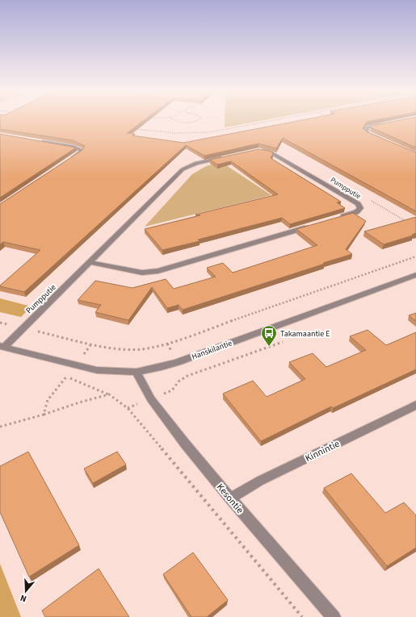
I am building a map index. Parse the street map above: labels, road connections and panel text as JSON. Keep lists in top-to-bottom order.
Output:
{
  "streets": {
    "street": [
      "Pumpputie",
      "Hanskilantie",
      "Kinnintie",
      "Kesontie"
    ]
  },
  "crossings": [
    ["Pumpputie", "Hanskilantie"],
    ["Hanskilantie", "Kesontie"],
    ["Kinnintie", "Kesontie"]
  ],
  "places": {
    "bus stop": ["Takamaantie E"]
  },
  "north": "bottom"
}
